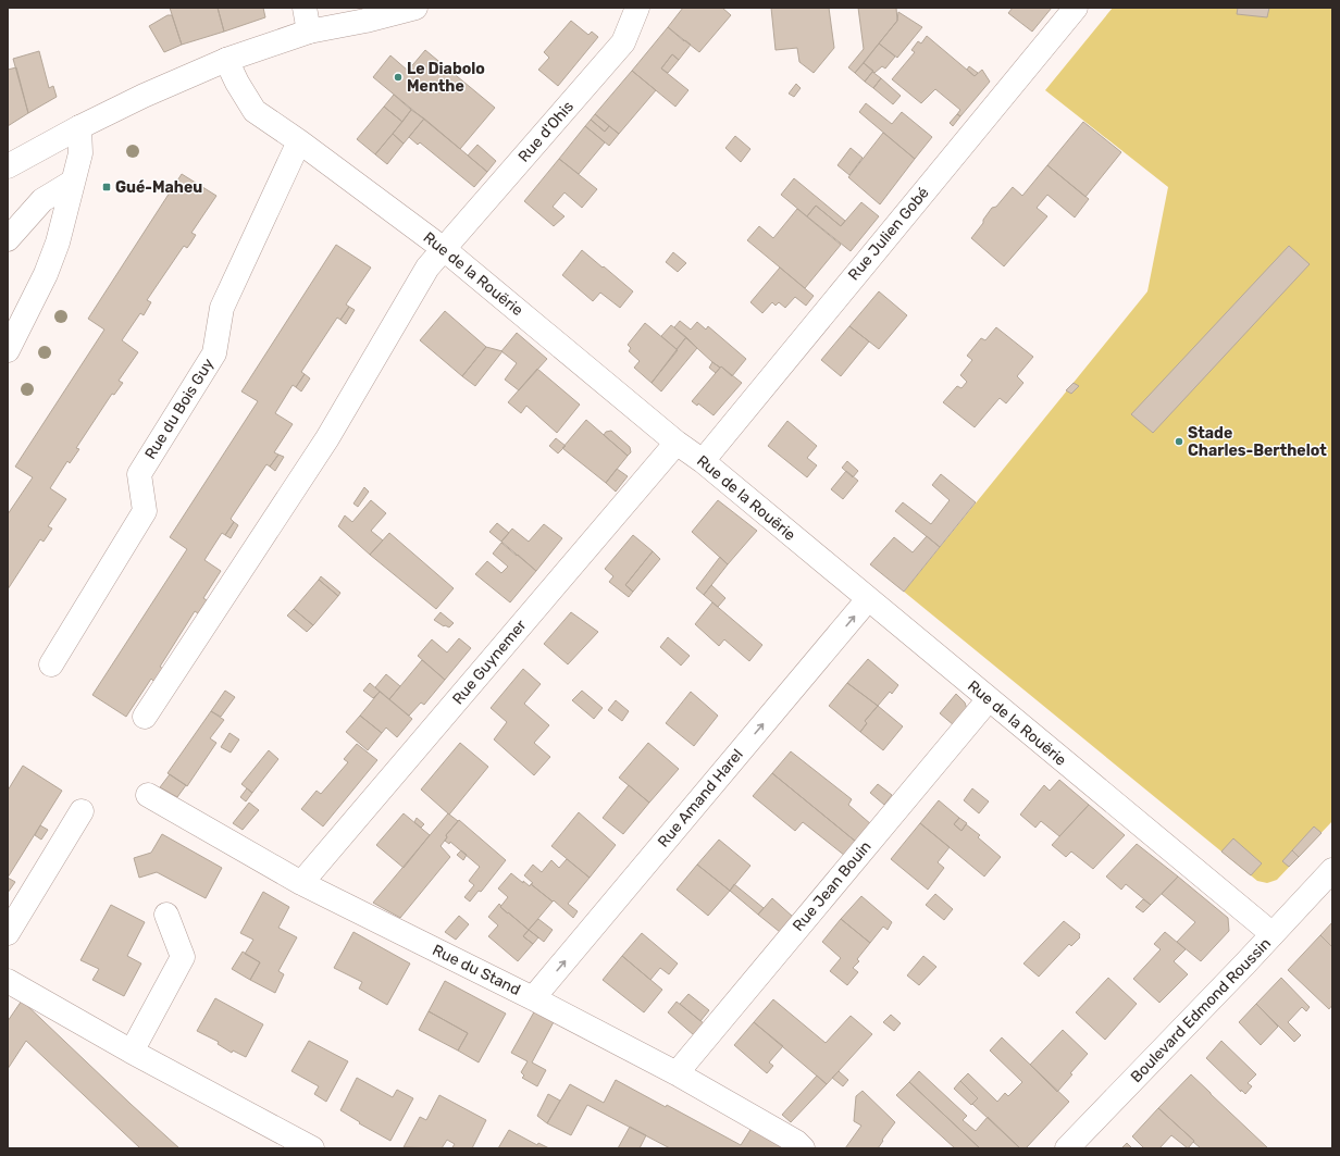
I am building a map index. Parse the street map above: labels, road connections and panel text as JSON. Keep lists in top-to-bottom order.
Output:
{
  "streets": {
    "street": [
      "Rue d'Ohis",
      "Rue Julien Gobé",
      "Rue de la Rouërie",
      "Rue du Bois Guy",
      "Rue Guynemer",
      "Rue Amand Harel",
      "Rue Jean Bouin",
      "Rue du Stand",
      "Boulevard Edmond Roussin"
    ]
  },
  "crossings": [
    ["Rue d'Ohis", "Rue de la Rouërie"],
    ["Rue Julien Gobé", "Rue de la Rouërie"],
    ["Rue de la Rouërie", "Rue du Bois Guy"],
    ["Rue de la Rouërie", "Rue Guynemer"],
    ["Rue de la Rouërie", "Rue Amand Harel"],
    ["Rue de la Rouërie", "Rue Jean Bouin"],
    ["Rue de la Rouërie", "Boulevard Edmond Roussin"],
    ["Rue Guynemer", "Rue du Stand"],
    ["Rue Amand Harel", "Rue du Stand"],
    ["Rue Jean Bouin", "Rue du Stand"]
  ],
  "one_way": ["Rue Amand Harel"],
  "places": {
    "other": ["Le Diabolo Menthe", "Stade Charles-Berthelot"],
    "transit": ["Gué-Maheu"]
  }
}
